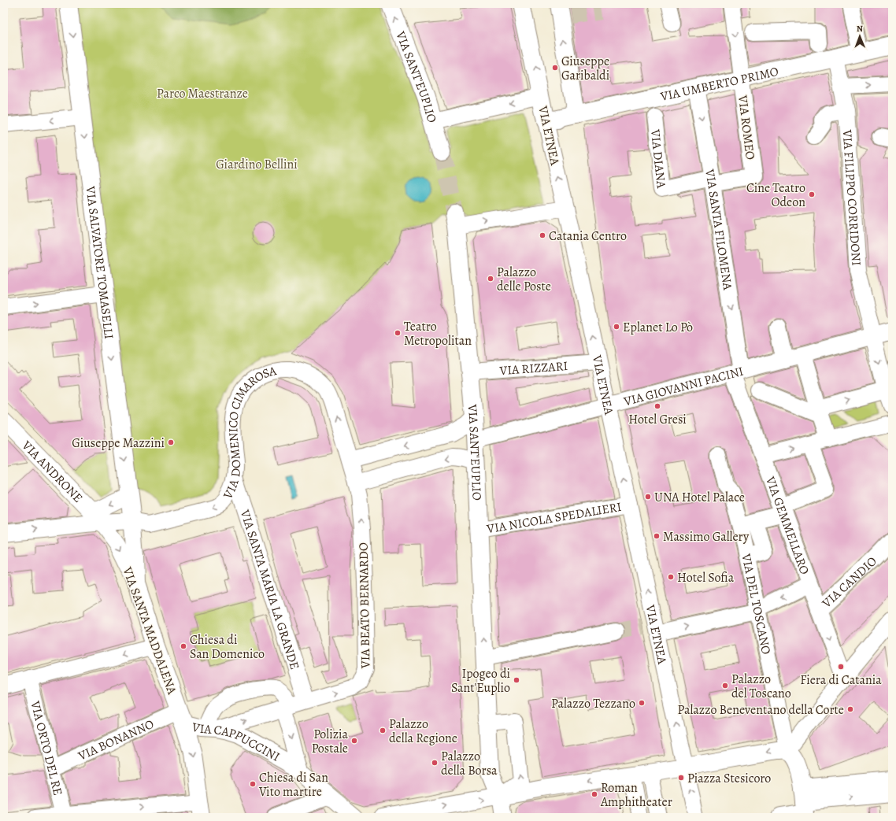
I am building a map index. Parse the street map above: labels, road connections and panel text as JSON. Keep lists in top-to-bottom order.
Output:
{
  "streets": {
    "main road": [
      "VIA SANT'EUPLIO",
      "VIA UMBERTO PRIMO",
      "VIA ETNEA",
      "VIA SALVATORE TOMASELLI",
      "VIA ANDRONE",
      "VIA SANTA MADDALENA",
      "VIA CAPPUCCINI"
    ],
    "street": [
      "VIA ROMEO",
      "VIA DIANA",
      "VIA FILIPPO CORRIDONI",
      "VIA SANTA FILOMENA",
      "VIA RIZZARI",
      "VIA GIOVANNI PACINI",
      "VIA DOMENICO CIMAROSA",
      "VIA NICOLA SPEDALIERI",
      "VIA GEMMELLARO",
      "VIA CANDIO",
      "VIA SANTA MARIA LA GRANDE",
      "VIA DEL TOSCANO",
      "VIA BEATO BERNARDO",
      "VIA BONANNO",
      "VIA ORTO DEL RE"
    ]
  },
  "crossings": [
    ["VIA SANT'EUPLIO", "VIA RIZZARI"],
    ["VIA SANT'EUPLIO", "VIA GIOVANNI PACINI"],
    ["VIA SANT'EUPLIO", "VIA NICOLA SPEDALIERI"],
    ["VIA UMBERTO PRIMO", "VIA ROMEO"],
    ["VIA UMBERTO PRIMO", "VIA ETNEA"],
    ["VIA UMBERTO PRIMO", "VIA FILIPPO CORRIDONI"],
    ["VIA UMBERTO PRIMO", "VIA SANTA FILOMENA"],
    ["VIA ROMEO", "VIA DIANA"],
    ["VIA ROMEO", "VIA SANTA FILOMENA"],
    ["VIA ETNEA", "VIA RIZZARI"],
    ["VIA ETNEA", "VIA GIOVANNI PACINI"],
    ["VIA ETNEA", "VIA NICOLA SPEDALIERI"],
    ["VIA DIANA", "VIA SANTA FILOMENA"],
    ["VIA FILIPPO CORRIDONI", "VIA GIOVANNI PACINI"],
    ["VIA SANTA FILOMENA", "VIA GIOVANNI PACINI"],
    ["VIA SANTA FILOMENA", "VIA GEMMELLARO"],
    ["VIA SALVATORE TOMASELLI", "VIA DOMENICO CIMAROSA"],
    ["VIA SALVATORE TOMASELLI", "VIA SANTA MADDALENA"],
    ["VIA GIOVANNI PACINI", "VIA GEMMELLARO"],
    ["VIA DOMENICO CIMAROSA", "VIA ANDRONE"],
    ["VIA DOMENICO CIMAROSA", "VIA SANTA MARIA LA GRANDE"],
    ["VIA DOMENICO CIMAROSA", "VIA BEATO BERNARDO"],
    ["VIA DOMENICO CIMAROSA", "VIA SANTA MADDALENA"],
    ["VIA ANDRONE", "VIA SANTA MADDALENA"],
    ["VIA GEMMELLARO", "VIA CANDIO"],
    ["VIA SANTA MARIA LA GRANDE", "VIA BEATO BERNARDO"],
    ["VIA BEATO BERNARDO", "VIA CAPPUCCINI"],
    ["VIA SANTA MADDALENA", "VIA BONANNO"],
    ["VIA SANTA MADDALENA", "VIA CAPPUCCINI"],
    ["VIA BONANNO", "VIA CAPPUCCINI"],
    ["VIA BONANNO", "VIA ORTO DEL RE"]
  ],
  "one_way": ["VIA ETNEA", "VIA SANTA FILOMENA", "VIA SALVATORE TOMASELLI"],
  "parks": ["Parco Maestranze", "Giardino Bellini"],
  "places": [
    "Giuseppe Garibaldi",
    "Cine Teatro Odeon",
    "Catania Centro",
    "Palazzo delle Poste",
    "Eplanet Lo Pò",
    "Teatro Metropolitan",
    "Hotel Gresi",
    "Giuseppe Mazzini",
    "UNA Hotel Palace",
    "Massimo Gallery",
    "Hotel Sofia",
    "Chiesa di San Domenico",
    "Fiera di Catania",
    "Ipogeo di Sant'Euplio",
    "Palazzo del Toscano",
    "Palazzo Tezzano",
    "Palazzo Beneventano della Corte",
    "Palazzo della Regione",
    "Polizia Postale",
    "Palazzo della Borsa",
    "Piazza Stesicoro",
    "Chiesa di San Vito martire",
    "Roman Amphitheater"
  ],
  "north": "top"
}
